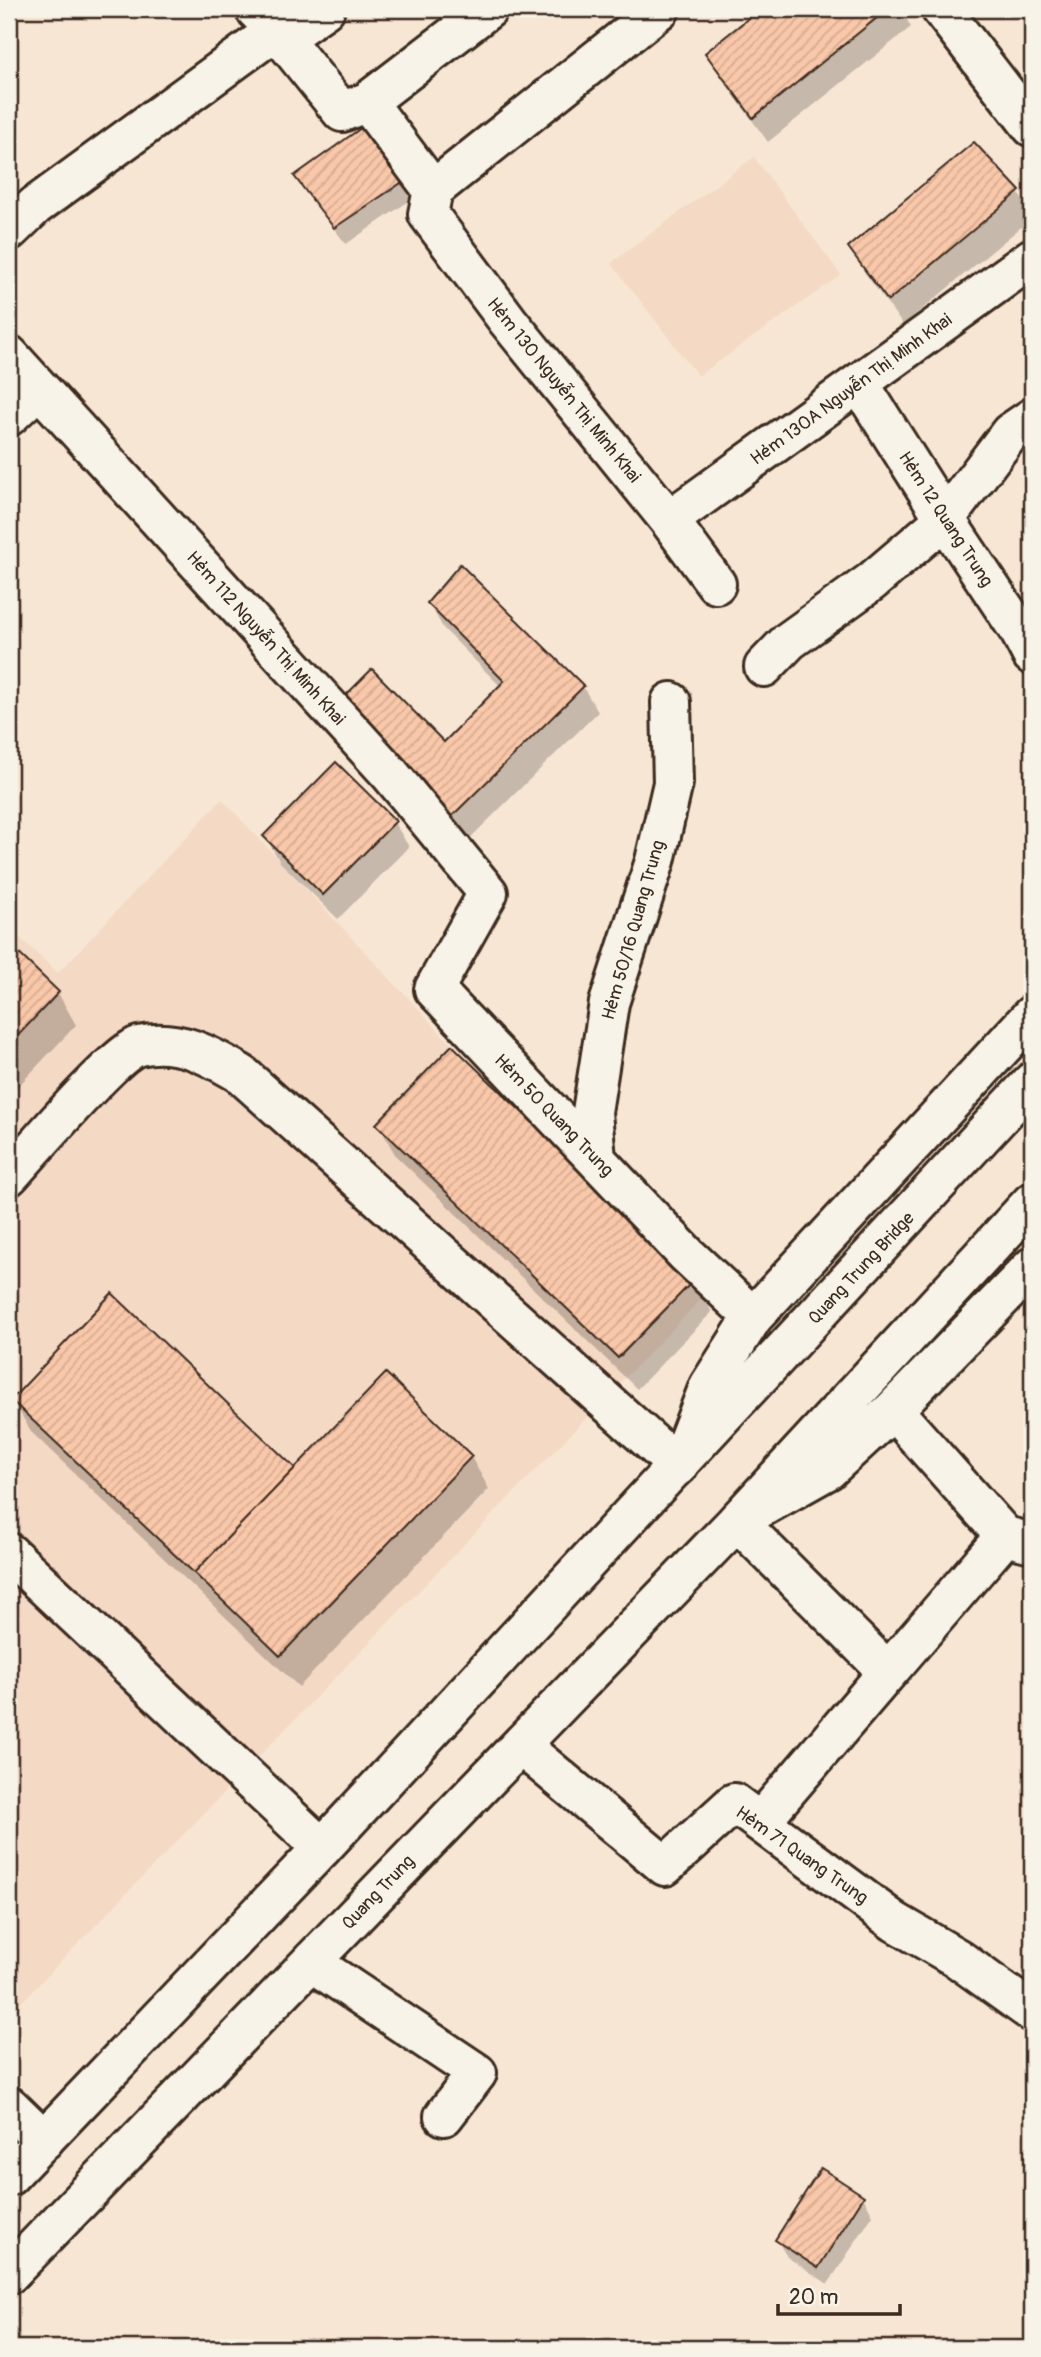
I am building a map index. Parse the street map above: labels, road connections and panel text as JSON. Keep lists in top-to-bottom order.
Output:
{
  "streets": {
    "main road": [
      "Hẻm 130A Nguyễn Thị Minh Khai",
      "Hẻm 130 Nguyễn Thị Minh Khai",
      "Hẻm 12 Quang Trung",
      "Hẻm 112 Nguyễn Thị Minh Khai",
      "Hẻm 50/16 Quang Trung",
      "Hẻm 50 Quang Trung",
      "Quang Trung Bridge",
      "Hẻm 71 Quang Trung",
      "Quang Trung"
    ]
  },
  "crossings": [
    ["Hẻm 130A Nguyễn Thị Minh Khai", "Hẻm 130 Nguyễn Thị Minh Khai"],
    ["Hẻm 130A Nguyễn Thị Minh Khai", "Hẻm 12 Quang Trung"],
    ["Hẻm 112 Nguyễn Thị Minh Khai", "Hẻm 50 Quang Trung"],
    ["Hẻm 50/16 Quang Trung", "Hẻm 50 Quang Trung"],
    ["Hẻm 71 Quang Trung", "Quang Trung"]
  ],
  "scale_bar": "20 m"
}
